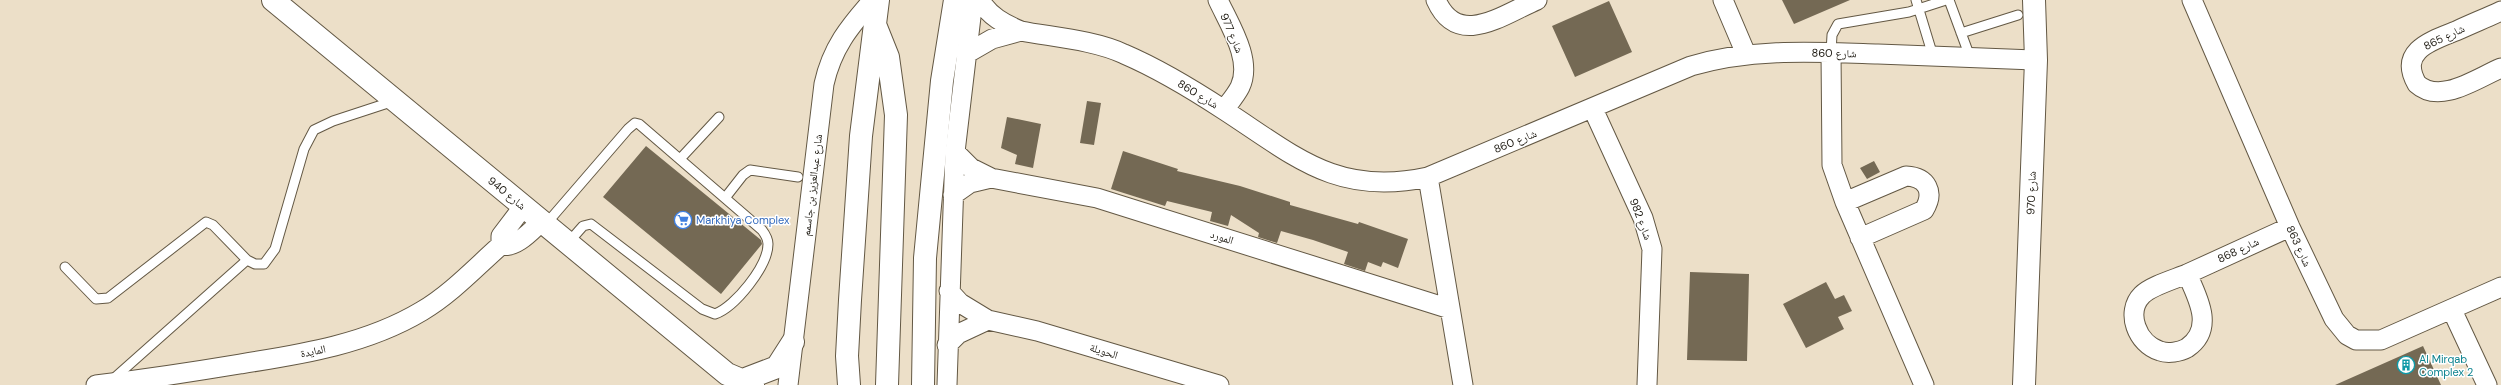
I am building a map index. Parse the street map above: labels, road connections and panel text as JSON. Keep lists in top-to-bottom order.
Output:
{
  "streets": {
    "main road": ["شارع 940", "شارع 970"],
    "street": [
      "شارع 977",
      "شارع 865",
      "شارع 860",
      "شارع عبدالعزيز بن جاسمم",
      "شارع 982",
      "المورد",
      "شارع 863",
      "شارع 868",
      "المايدة",
      "الحويلة"
    ]
  },
  "crossings": [
    ["شارع 977", "شارع 860"],
    ["شارع 860", "شارع 970"],
    ["شارع 860", "شارع 982"],
    ["شارع عبدالعزيز بن جاسمم", "شارع 940"],
    ["شارع 940", "المايدة"],
    ["شارع 863", "شارع 868"]
  ],
  "places": {
    "supermarket": ["Markhiya Complex"],
    "building": ["Al Mirqab Complex 2"]
  }
}
